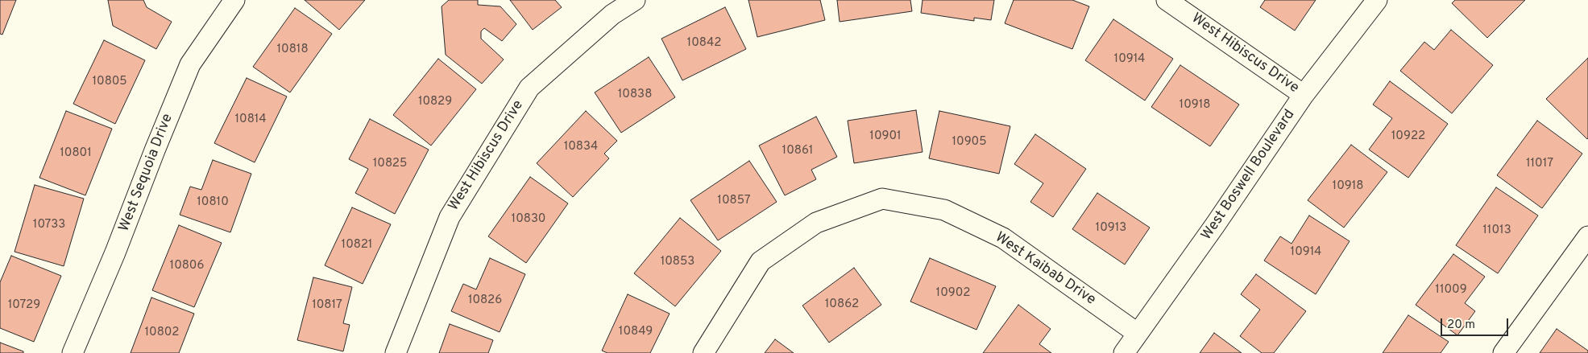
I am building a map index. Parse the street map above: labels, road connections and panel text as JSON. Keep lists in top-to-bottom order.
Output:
{
  "streets": {
    "street": [
      "West Hibiscus Drive",
      "West Sequoia Drive",
      "West Boswell Boulevard",
      "West Kaibab Drive"
    ]
  },
  "crossings": [
    ["West Hibiscus Drive", "West Boswell Boulevard"],
    ["West Boswell Boulevard", "West Kaibab Drive"]
  ],
  "house_numbers": [
    "10842",
    "10818",
    "10914",
    "10805",
    "10838",
    "10829",
    "10918",
    "10814",
    "10901",
    "10922",
    "10905",
    "10834",
    "10861",
    "10801",
    "10825",
    "11017",
    "10918",
    "10857",
    "10810",
    "10830",
    "10733",
    "10913",
    "11013",
    "10821",
    "10914",
    "10853",
    "10806",
    "11009",
    "10902",
    "10826",
    "10862",
    "10729",
    "10817",
    "10849",
    "10802"
  ],
  "scale_bar": "20 m"
}
